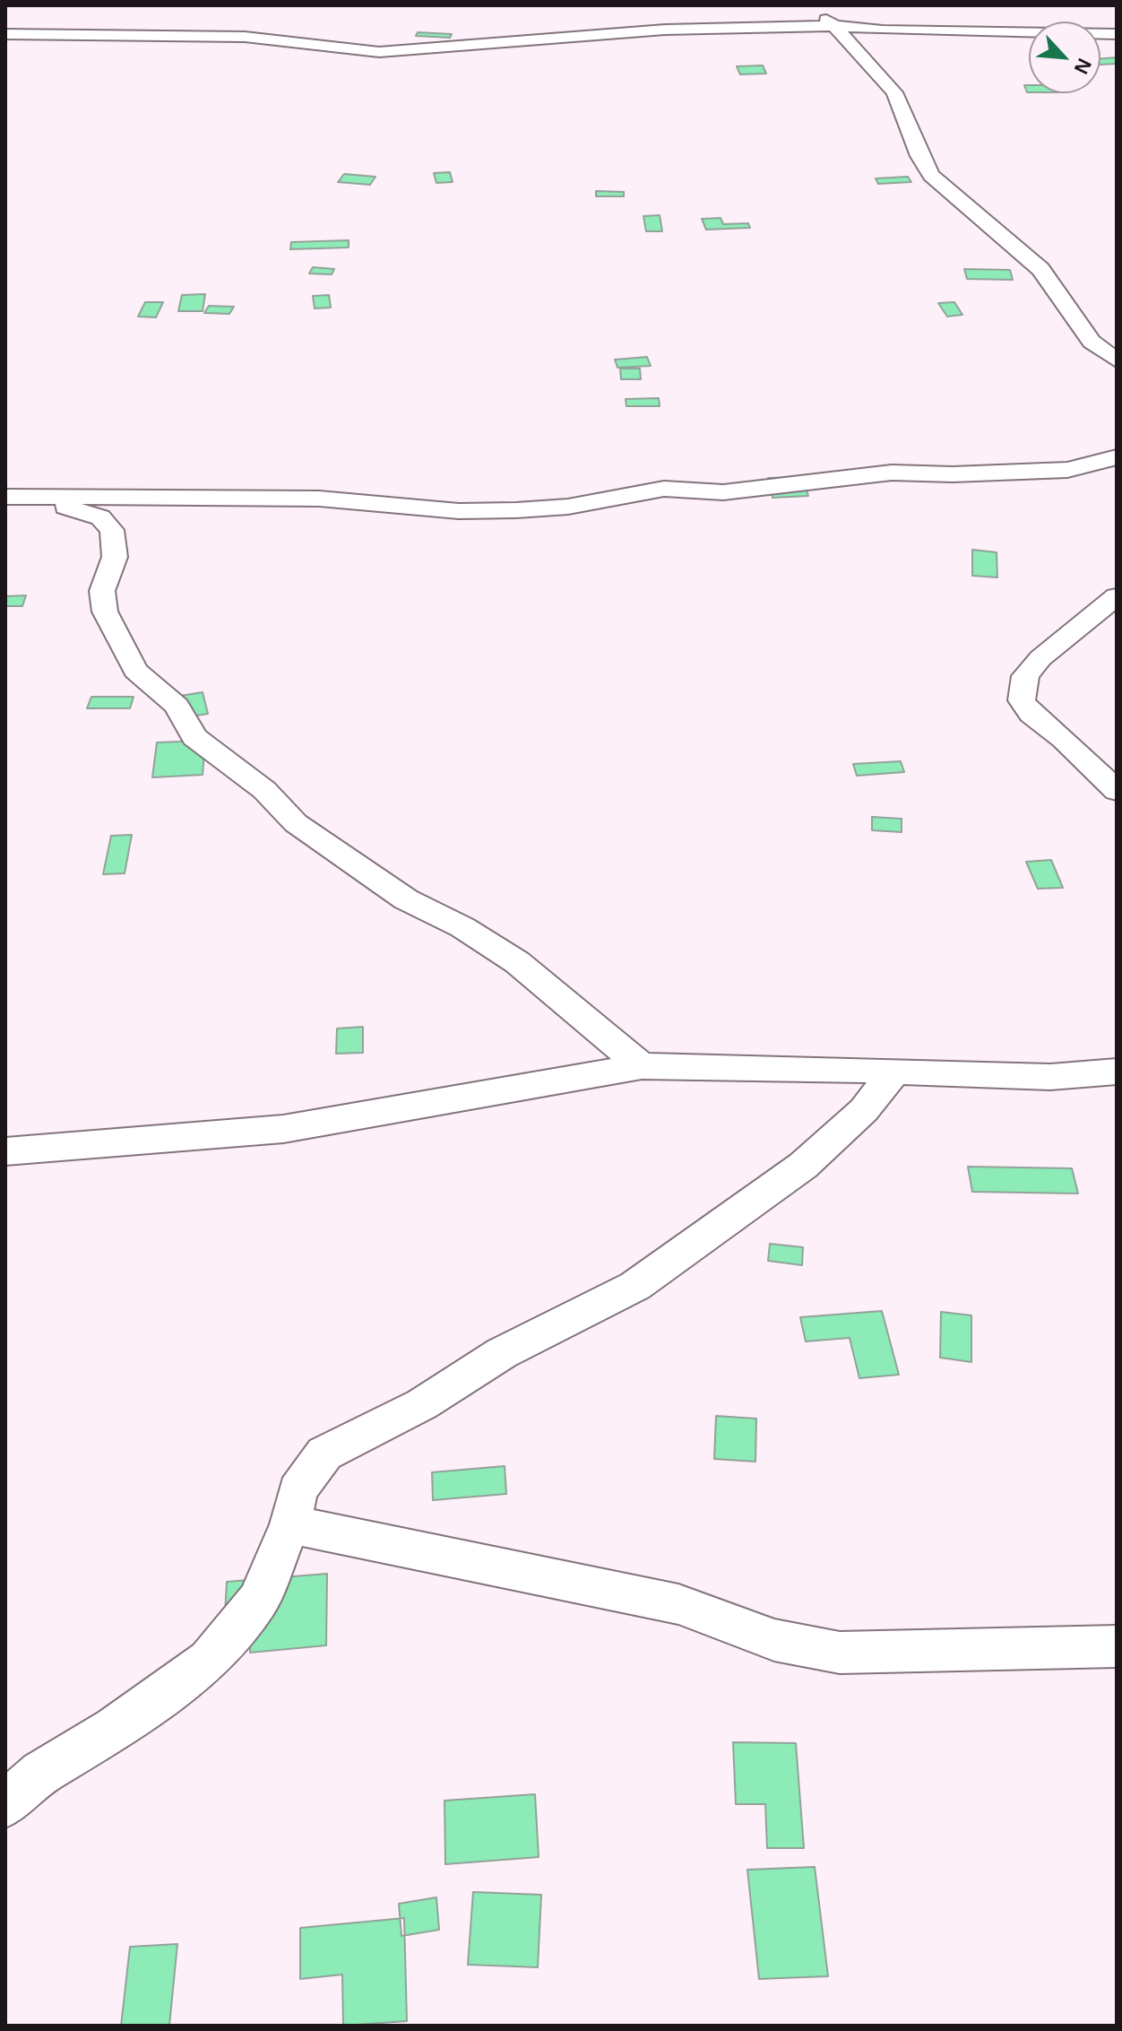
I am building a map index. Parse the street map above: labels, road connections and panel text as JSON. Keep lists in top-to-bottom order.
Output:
{
  "north": "bottom right"
}
